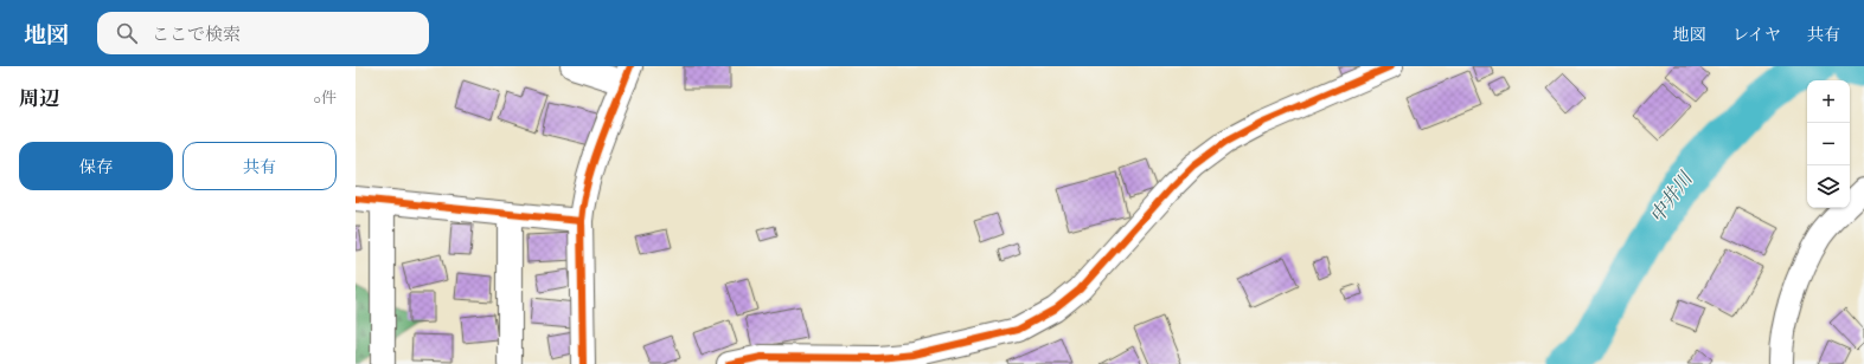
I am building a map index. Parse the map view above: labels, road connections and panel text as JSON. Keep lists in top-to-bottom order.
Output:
{
  "water": ["中井川"],
  "page": {
    "header": "地図",
    "search": "ここで検索",
    "nav": ["地図", "レイヤ", "共有"],
    "heading": ["周辺", "0件"],
    "map_buttons": ["+", "−"],
    "buttons": ["保存", "共有"]
  }
}
